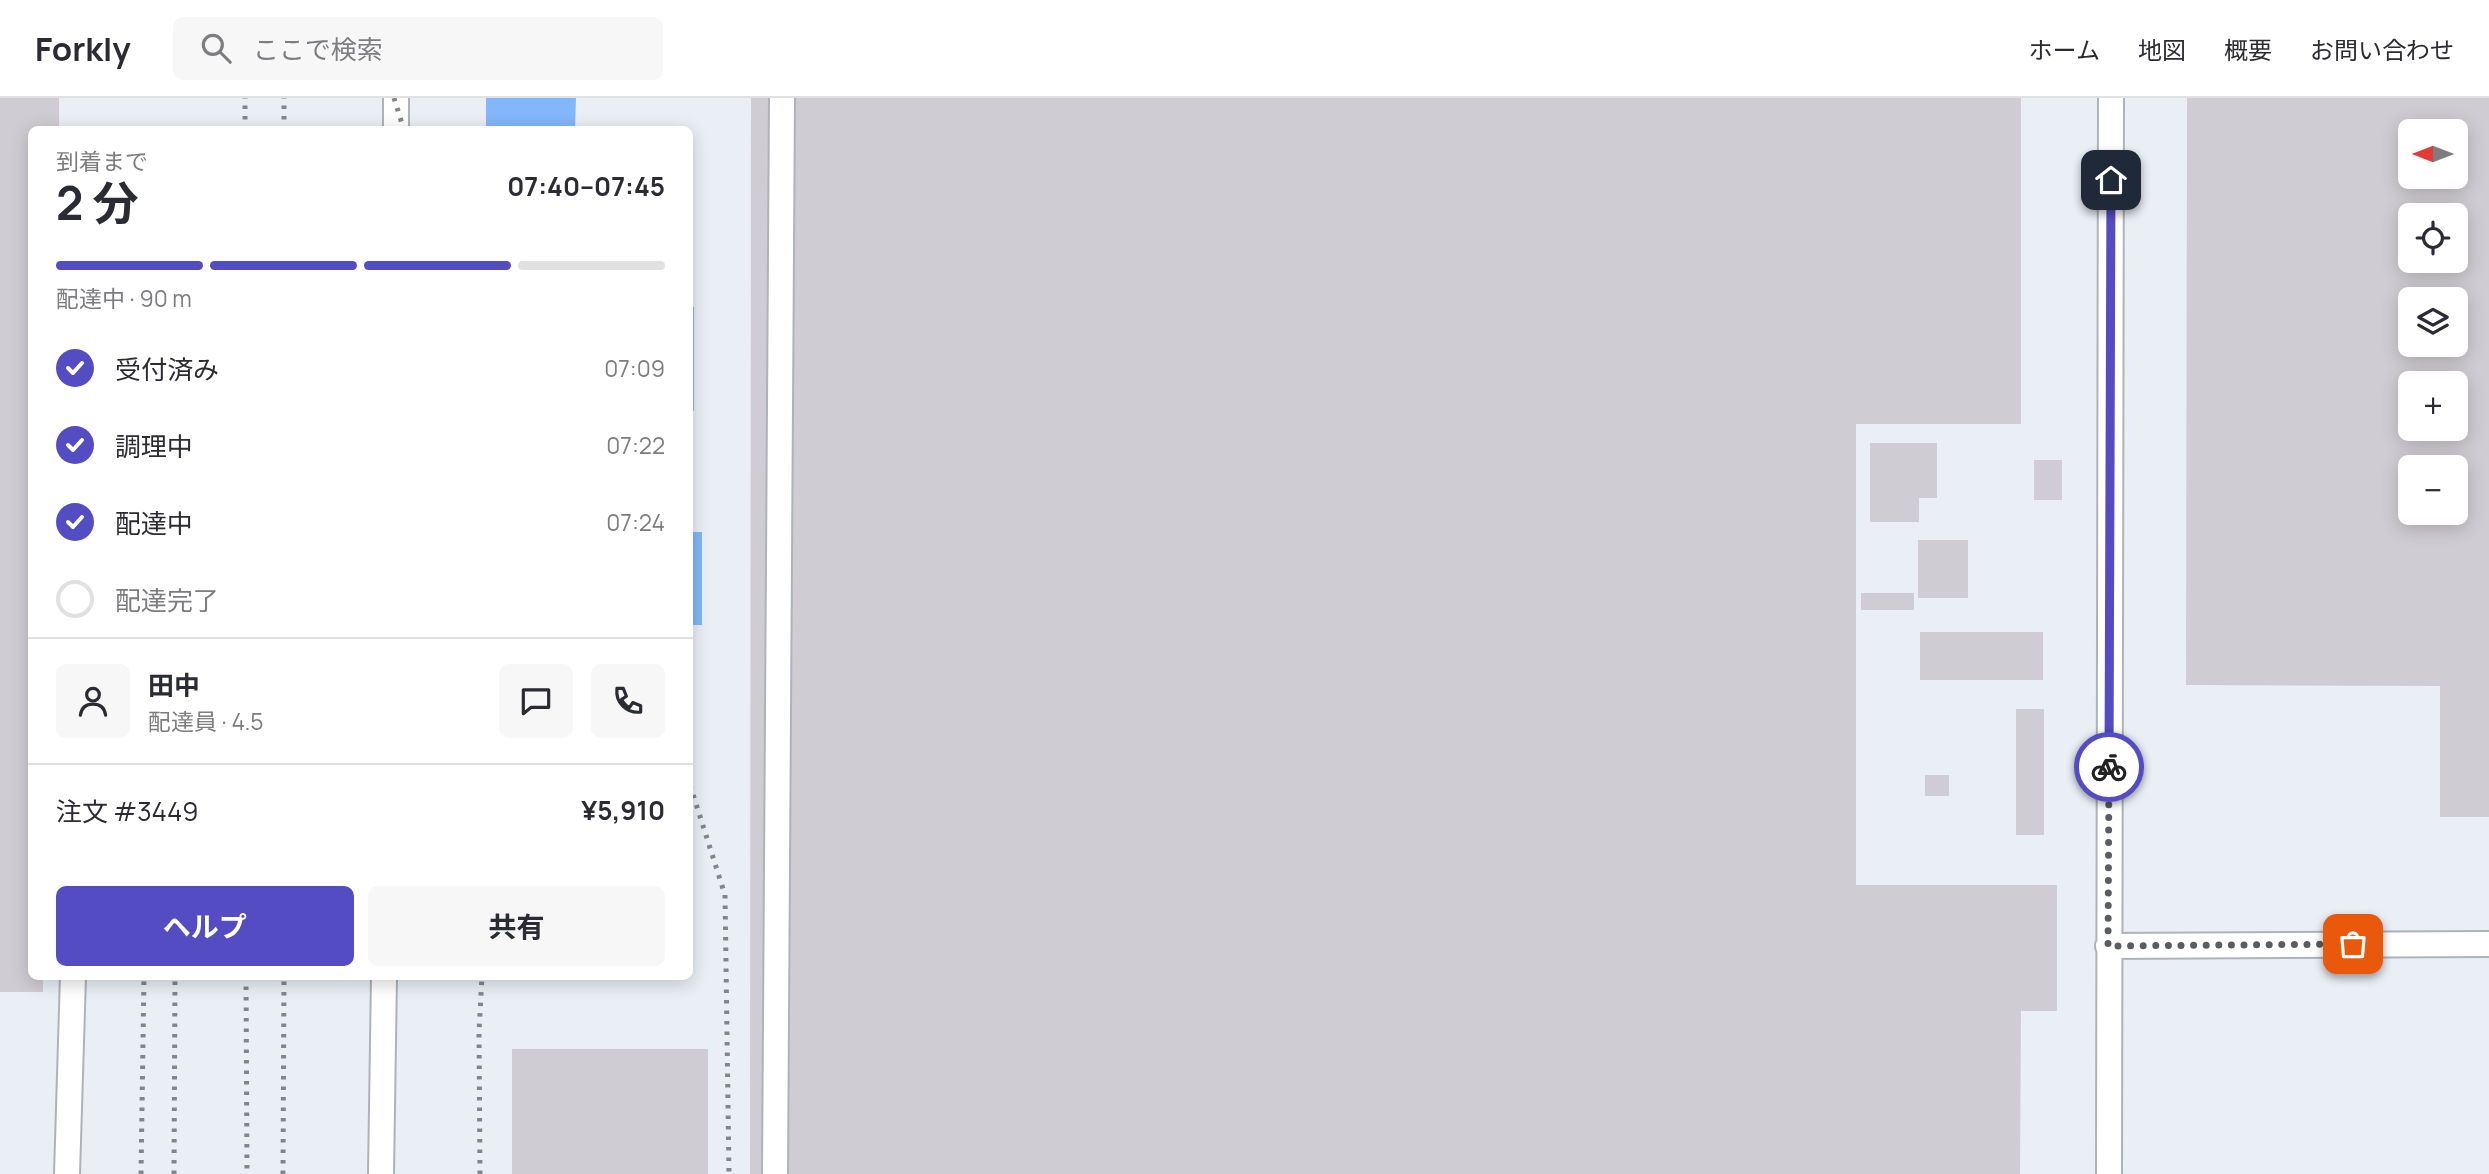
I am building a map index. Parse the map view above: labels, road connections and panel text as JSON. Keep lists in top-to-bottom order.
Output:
{
  "north": "left",
  "page": {
    "header": "Forkly",
    "search": "ここで検索",
    "nav": [
      "ホーム",
      "地図",
      "概要",
      "お問い合わせ"
    ],
    "map_buttons": ["+", "−"],
    "heading": ["2 分", "到着まで", "07:40–07:45"],
    "panel": [
      "田中",
      "配達員 · 4.5",
      "注文 #3449",
      "¥5,910"
    ],
    "bar": "配達中 · 90 m",
    "list": [
      ["受付済み", "07:09"],
      ["調理中", "07:22"],
      ["配達中", "07:24"],
      "配達完了"
    ],
    "buttons": ["ヘルプ", "共有"]
  }
}
